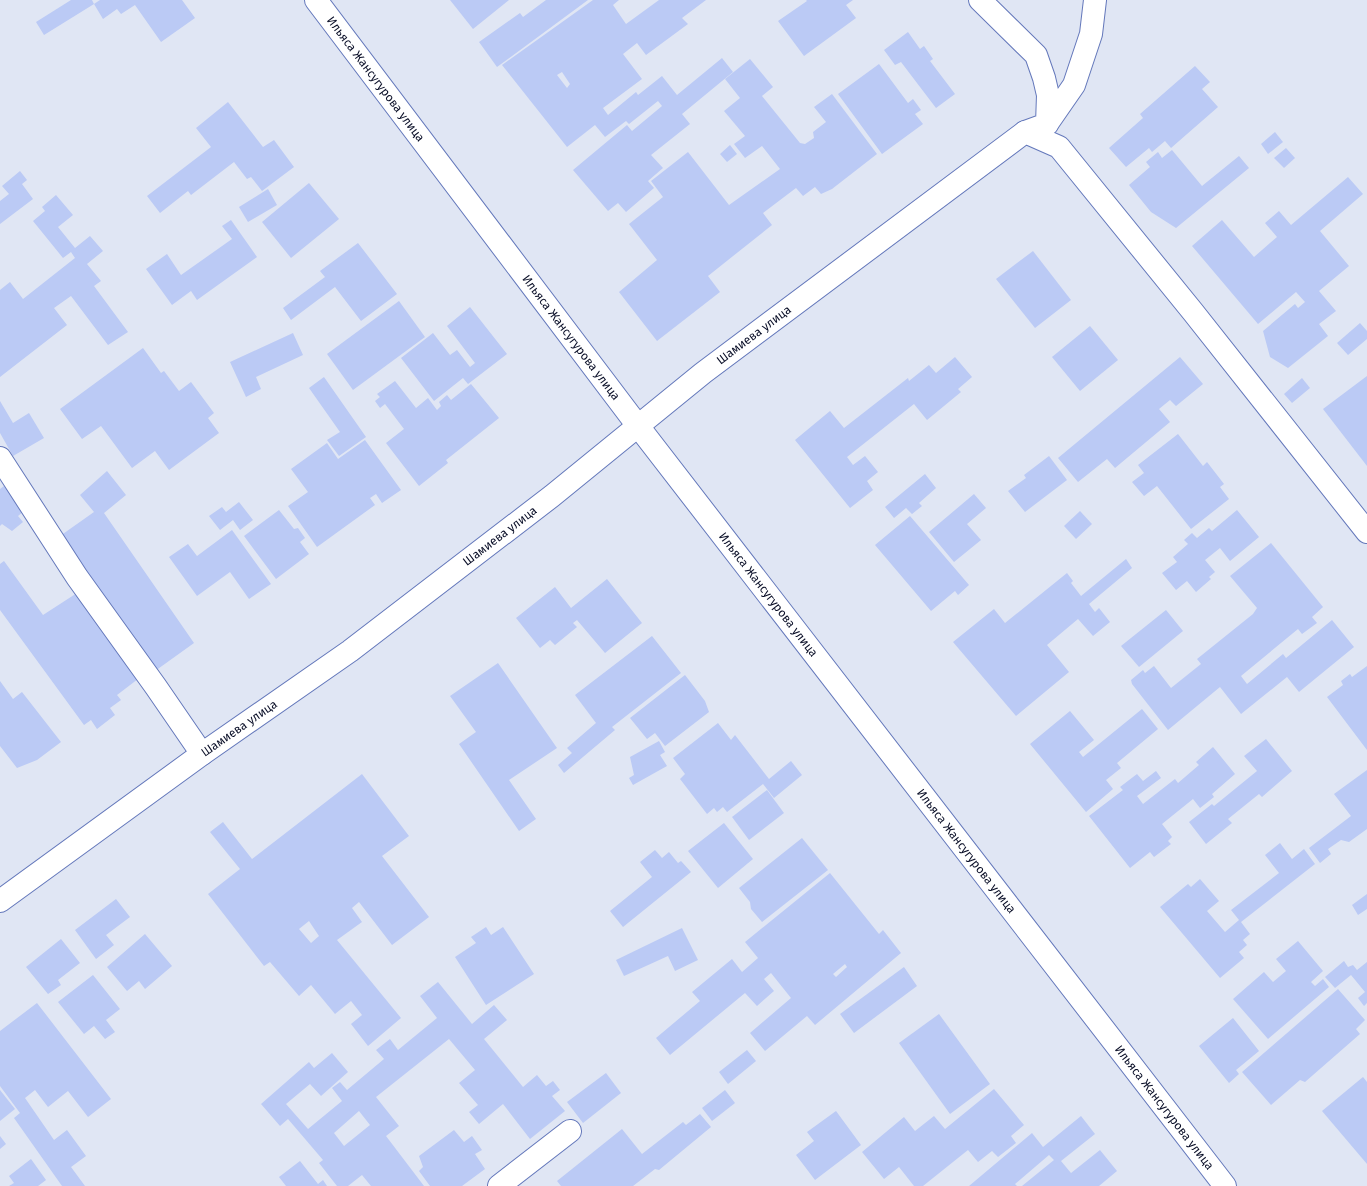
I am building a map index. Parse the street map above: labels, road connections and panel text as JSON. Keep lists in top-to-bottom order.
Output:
{
  "streets": {
    "street": ["Ильяса Жансугурова улица", "Шамиева улица"]
  },
  "crossings": [
    ["Ильяса Жансугурова улица", "Шамиева улица"]
  ]
}
